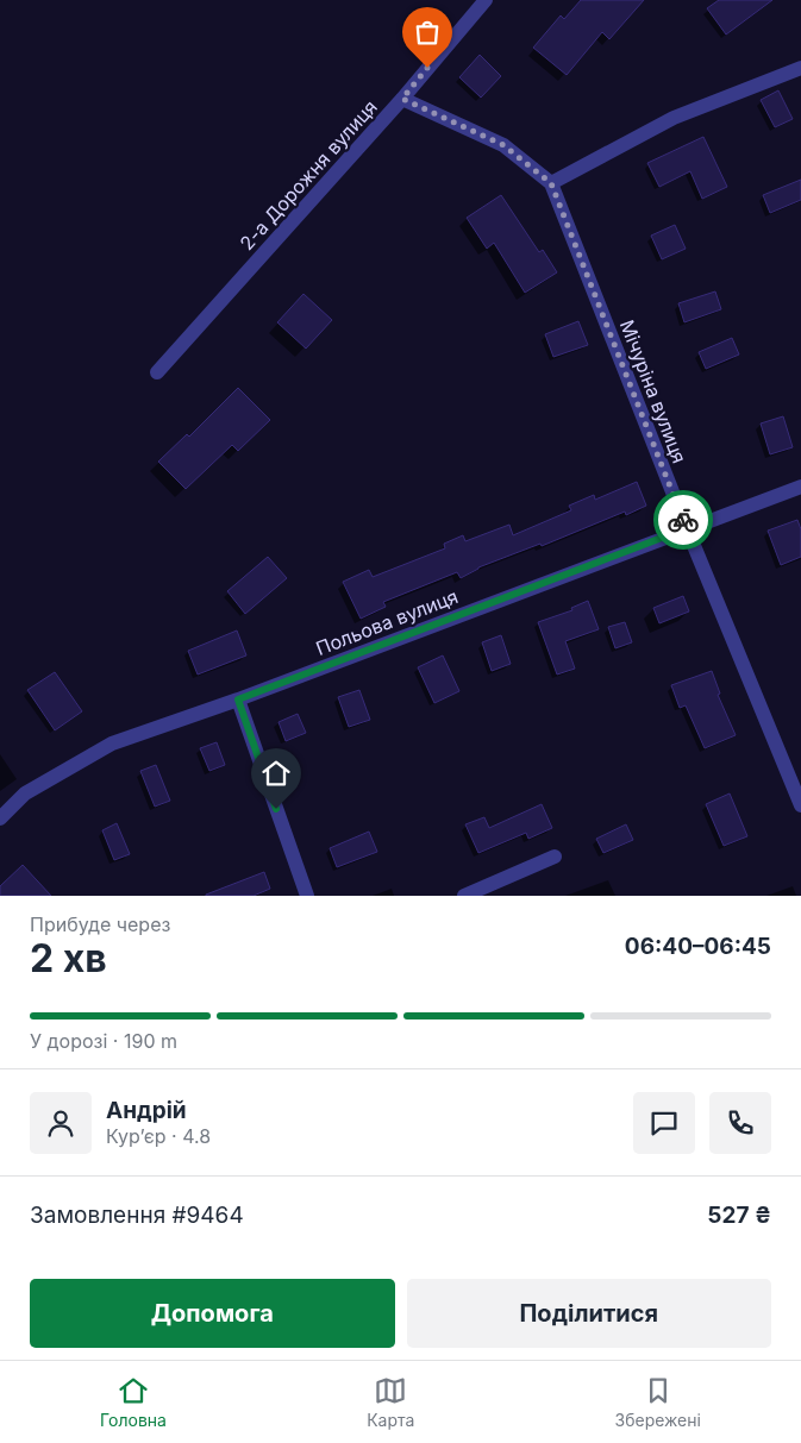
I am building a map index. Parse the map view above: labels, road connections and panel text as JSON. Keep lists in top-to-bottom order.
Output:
{
  "streets": {
    "street": ["2-а Дорожня вулиця", "Мічуріна вулиця", "Польова вулиця"]
  },
  "crossings": [
    ["2-а Дорожня вулиця", "Мічуріна вулиця"],
    ["Мічуріна вулиця", "Польова вулиця"]
  ],
  "page": {
    "heading": ["2 хв", "Прибуде через", "06:40–06:45"],
    "panel": [
      "Андрій",
      "Кур’єр · 4.8",
      "Замовлення #9464",
      "527 ₴"
    ],
    "bar": "У дорозі · 190 m",
    "buttons": ["Допомога", "Поділитися"],
    "tabs": ["Головна", "Карта", "Збережені"]
  }
}
